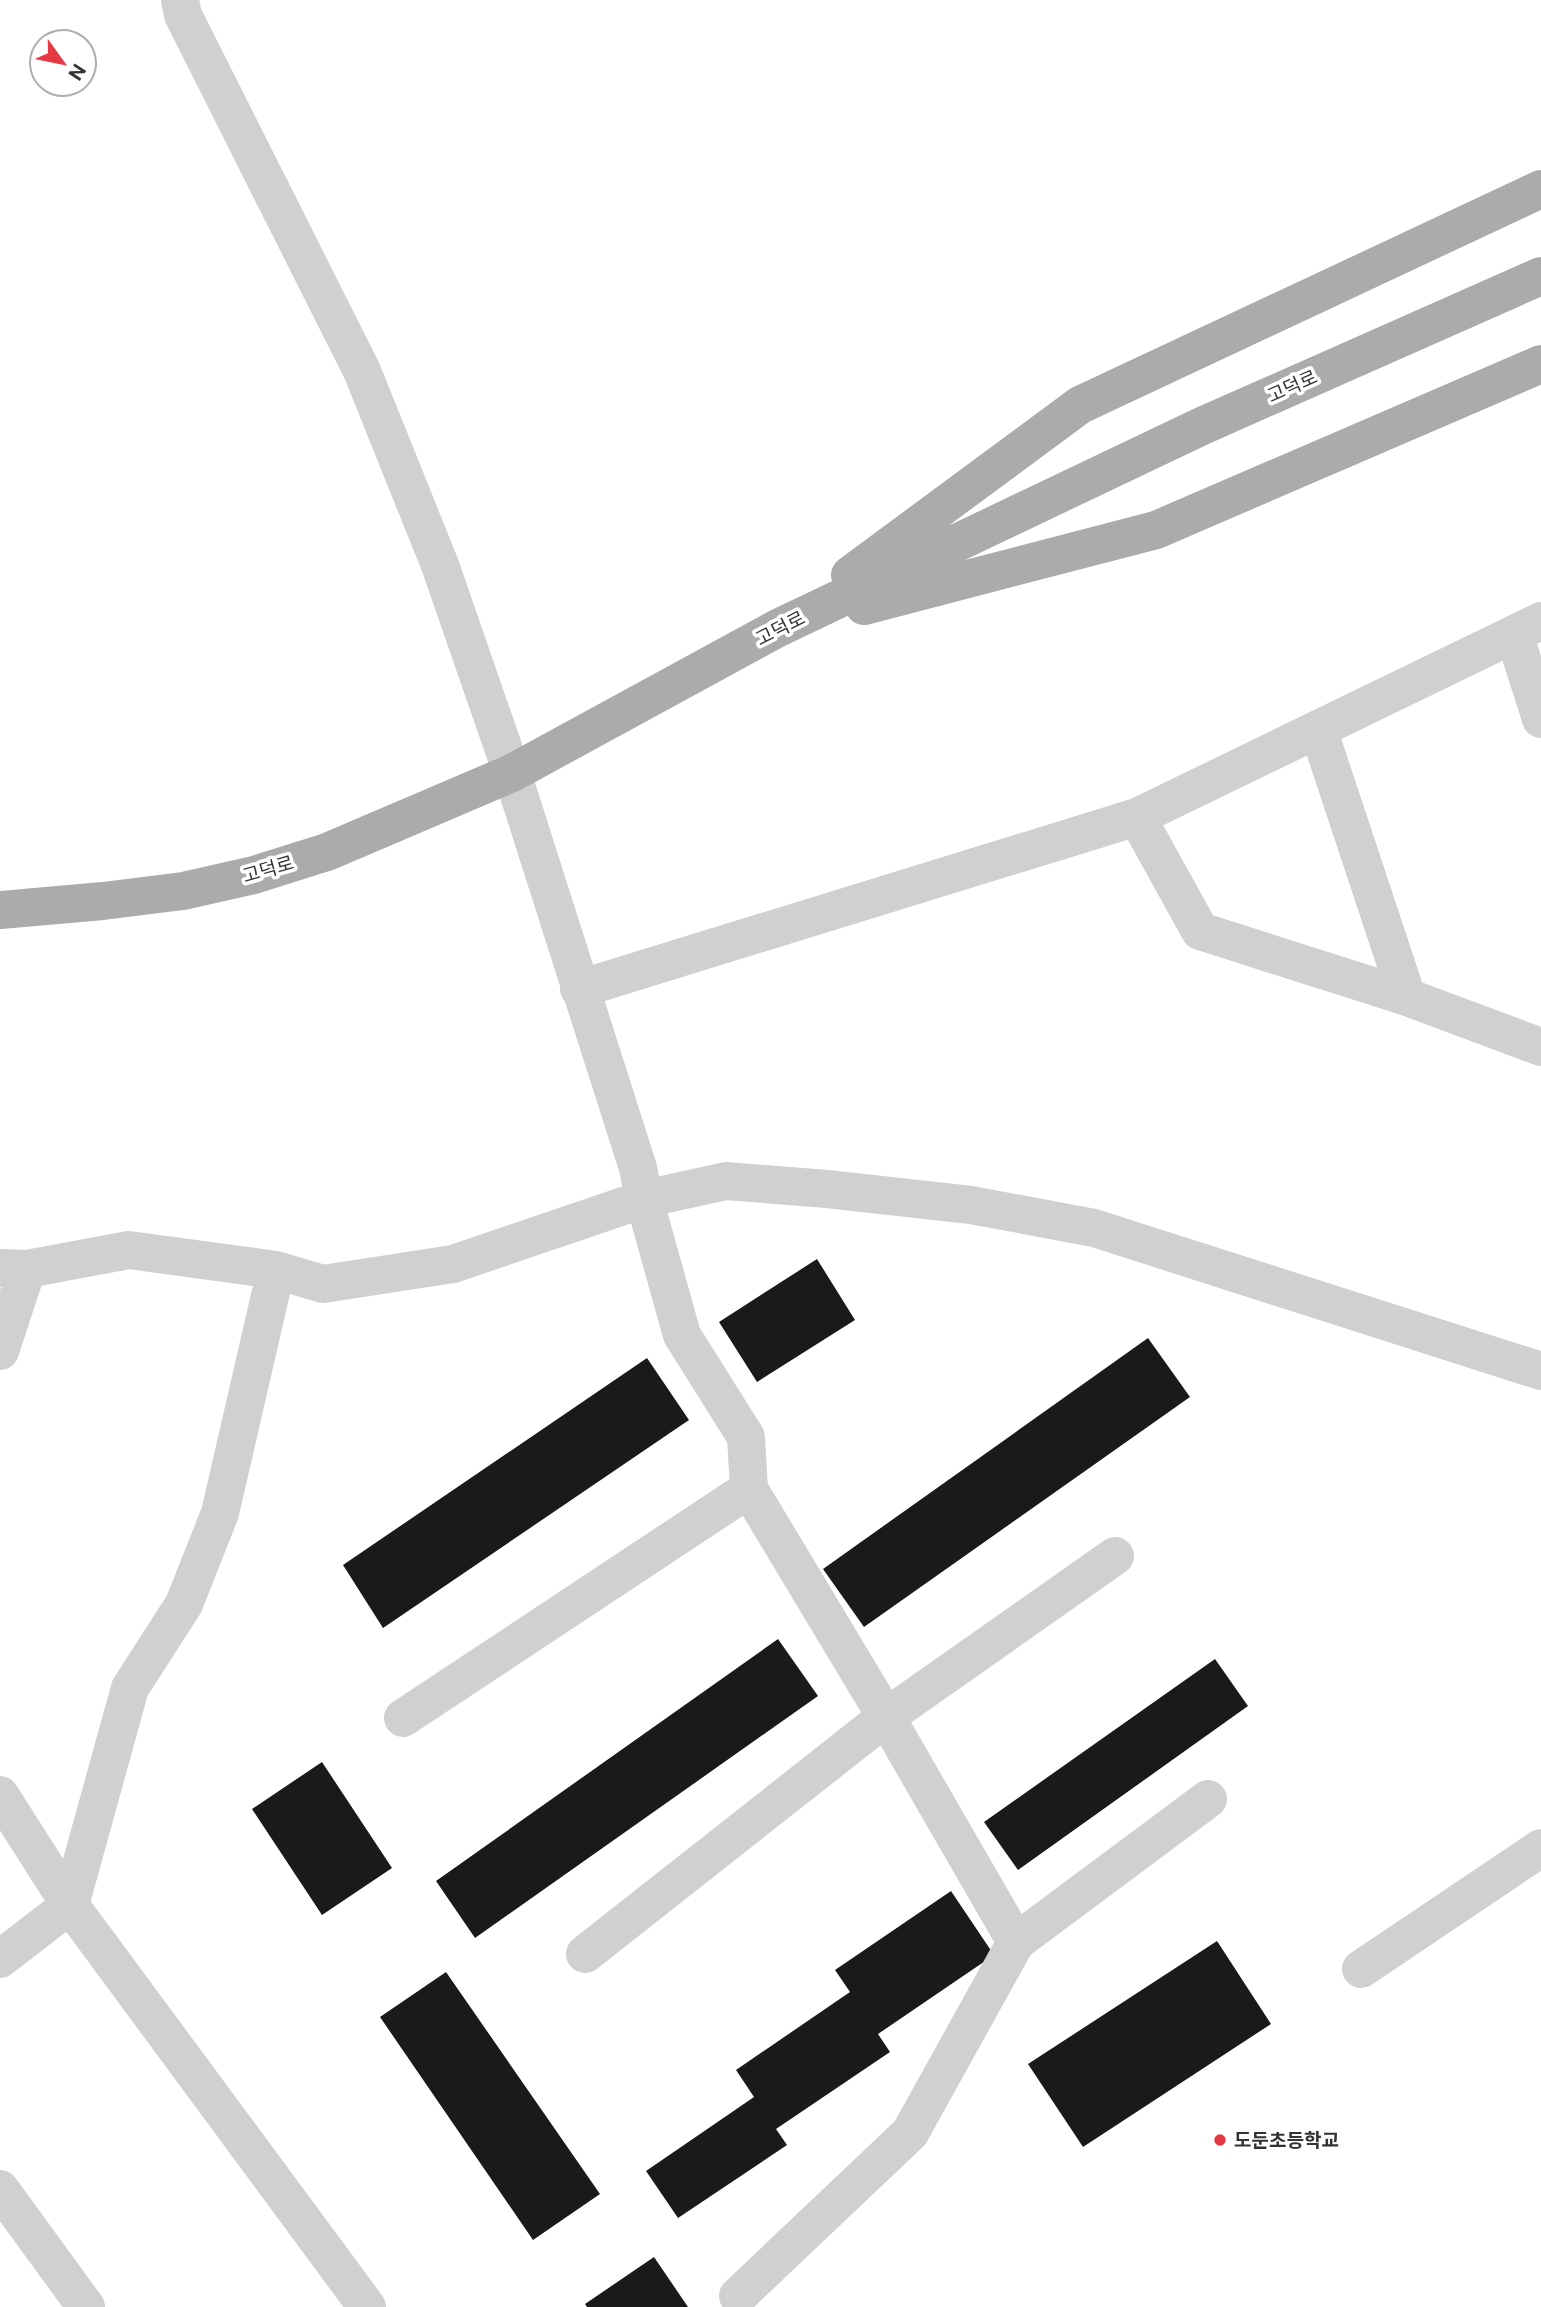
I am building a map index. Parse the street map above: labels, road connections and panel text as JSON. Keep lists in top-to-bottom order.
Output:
{
  "streets": {
    "main road": ["고덕로"]
  },
  "places": ["도둔초등학교"],
  "north": "bottom right"
}
